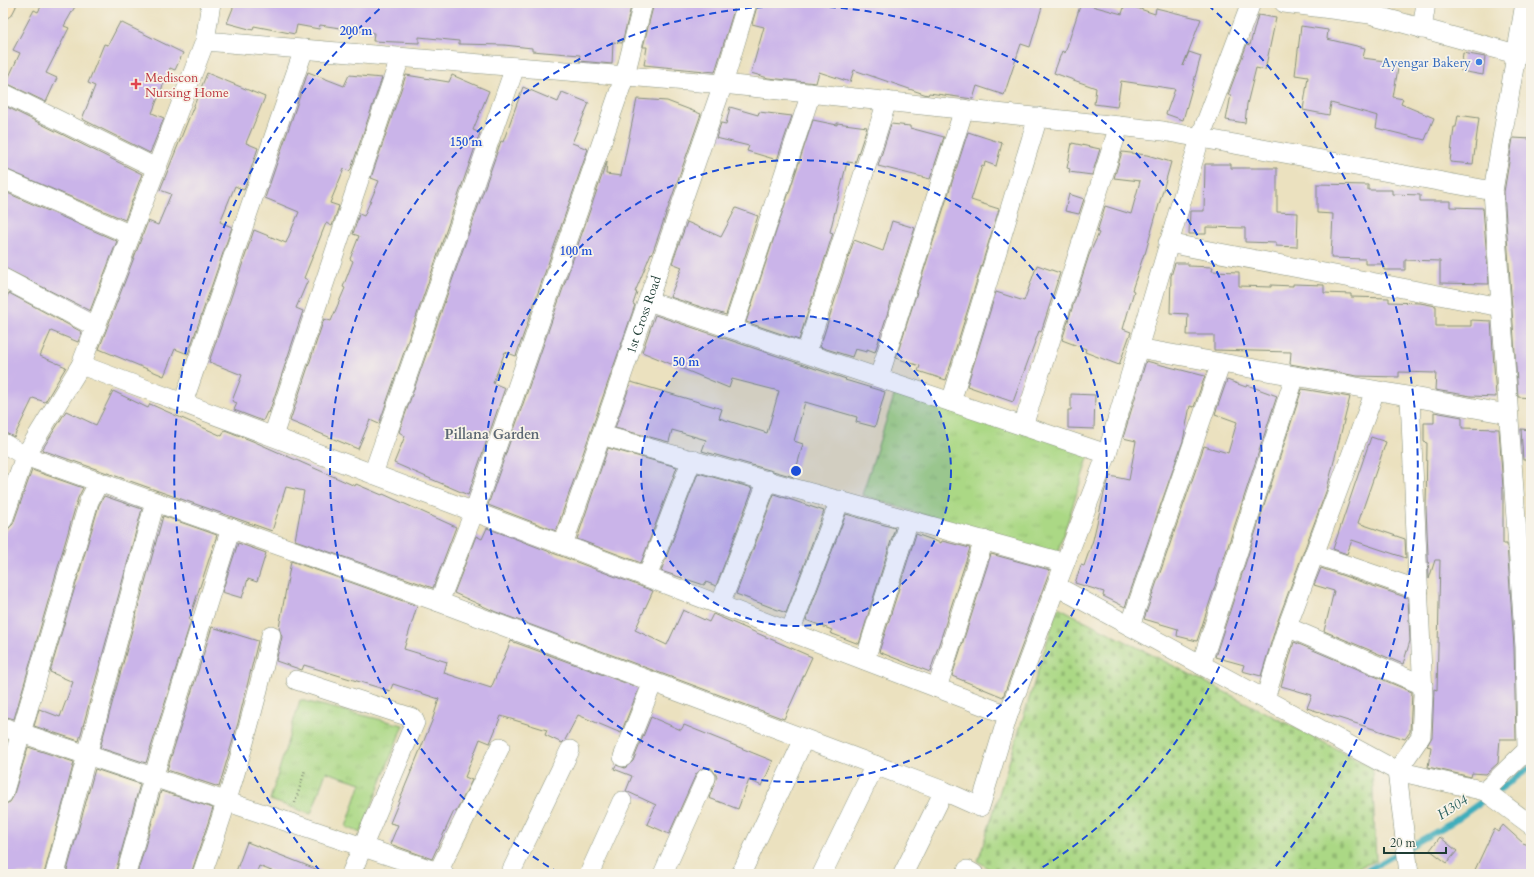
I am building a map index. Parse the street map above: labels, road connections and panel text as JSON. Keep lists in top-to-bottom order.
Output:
{
  "streets": {
    "street": ["1st Cross Road"]
  },
  "districts": ["Pillana Garden"],
  "water": ["H304"],
  "places": {
    "other": ["Ayengar Bakery"],
    "health": ["Mediscon Nursing Home"]
  },
  "scale_bar": "20 m",
  "rings": [
    "200 m",
    "150 m",
    "100 m",
    "50 m"
  ]
}
